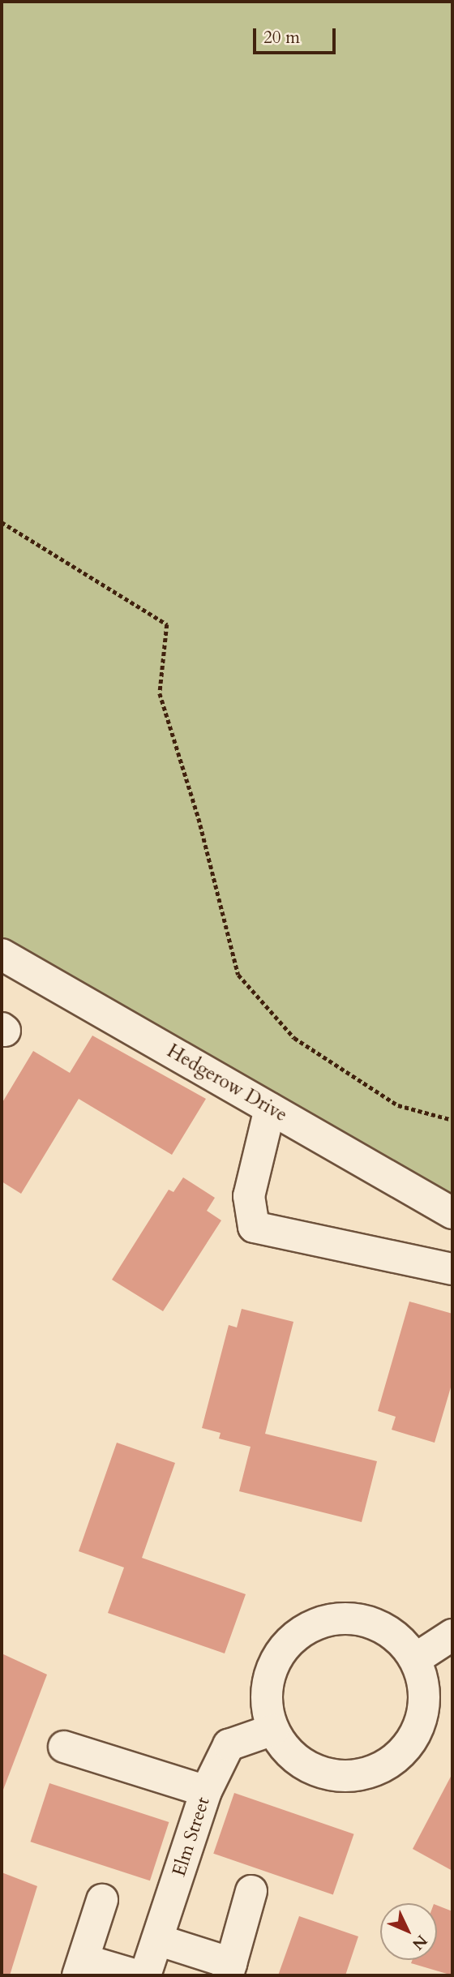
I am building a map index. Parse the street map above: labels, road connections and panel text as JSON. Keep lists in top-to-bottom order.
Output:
{
  "streets": {
    "street": ["Hedgerow Drive", "Elm Street"]
  },
  "scale_bar": "20 m",
  "north": "bottom right"
}
